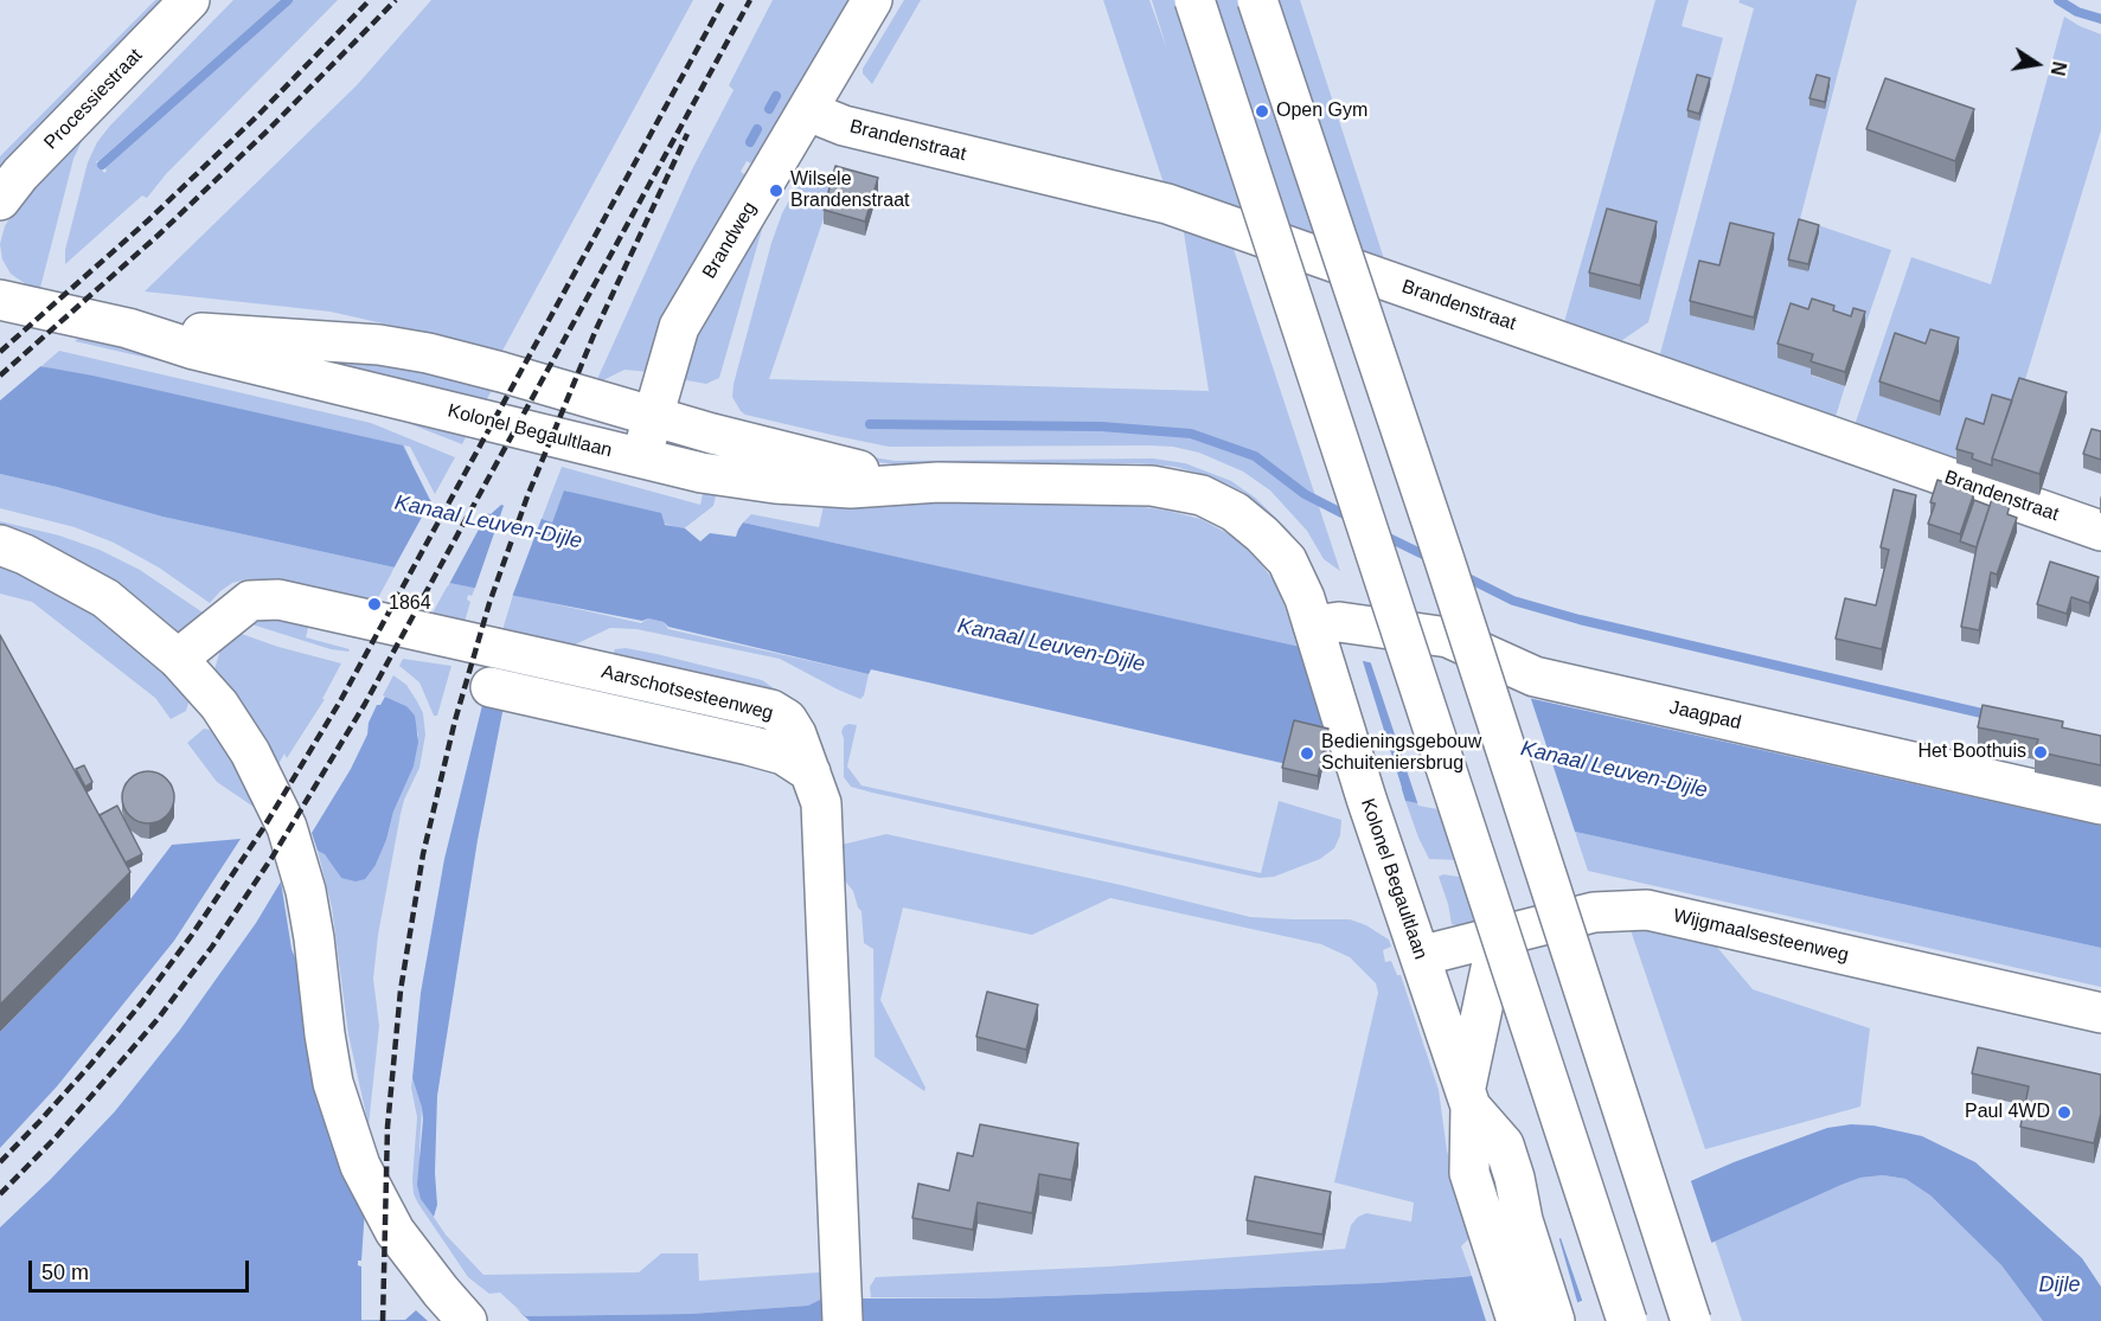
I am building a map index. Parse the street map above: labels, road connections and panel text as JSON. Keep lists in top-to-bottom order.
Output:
{
  "streets": {
    "main road": [
      "Processiestraat",
      "Brandenstraat",
      "Brandweg",
      "Kolonel Begaultlaan",
      "Aarschotsesteenweg",
      "Jaagpad",
      "Wijgmaalsesteenweg"
    ]
  },
  "crossings": [
    ["Brandenstraat", "Brandweg"],
    ["Brandweg", "Kolonel Begaultlaan"],
    ["Kolonel Begaultlaan", "Jaagpad"],
    ["Kolonel Begaultlaan", "Wijgmaalsesteenweg"]
  ],
  "water": ["Kanaal Leuven-Dijle", "Dijle"],
  "places": [
    "Open Gym",
    "Wilsele Brandenstraat",
    "1864",
    "Het Boothuis",
    "Bedieningsgebouw Schuiteniersbrug",
    "Paul 4WD"
  ],
  "scale_bar": "50 m",
  "north": "right"
}
